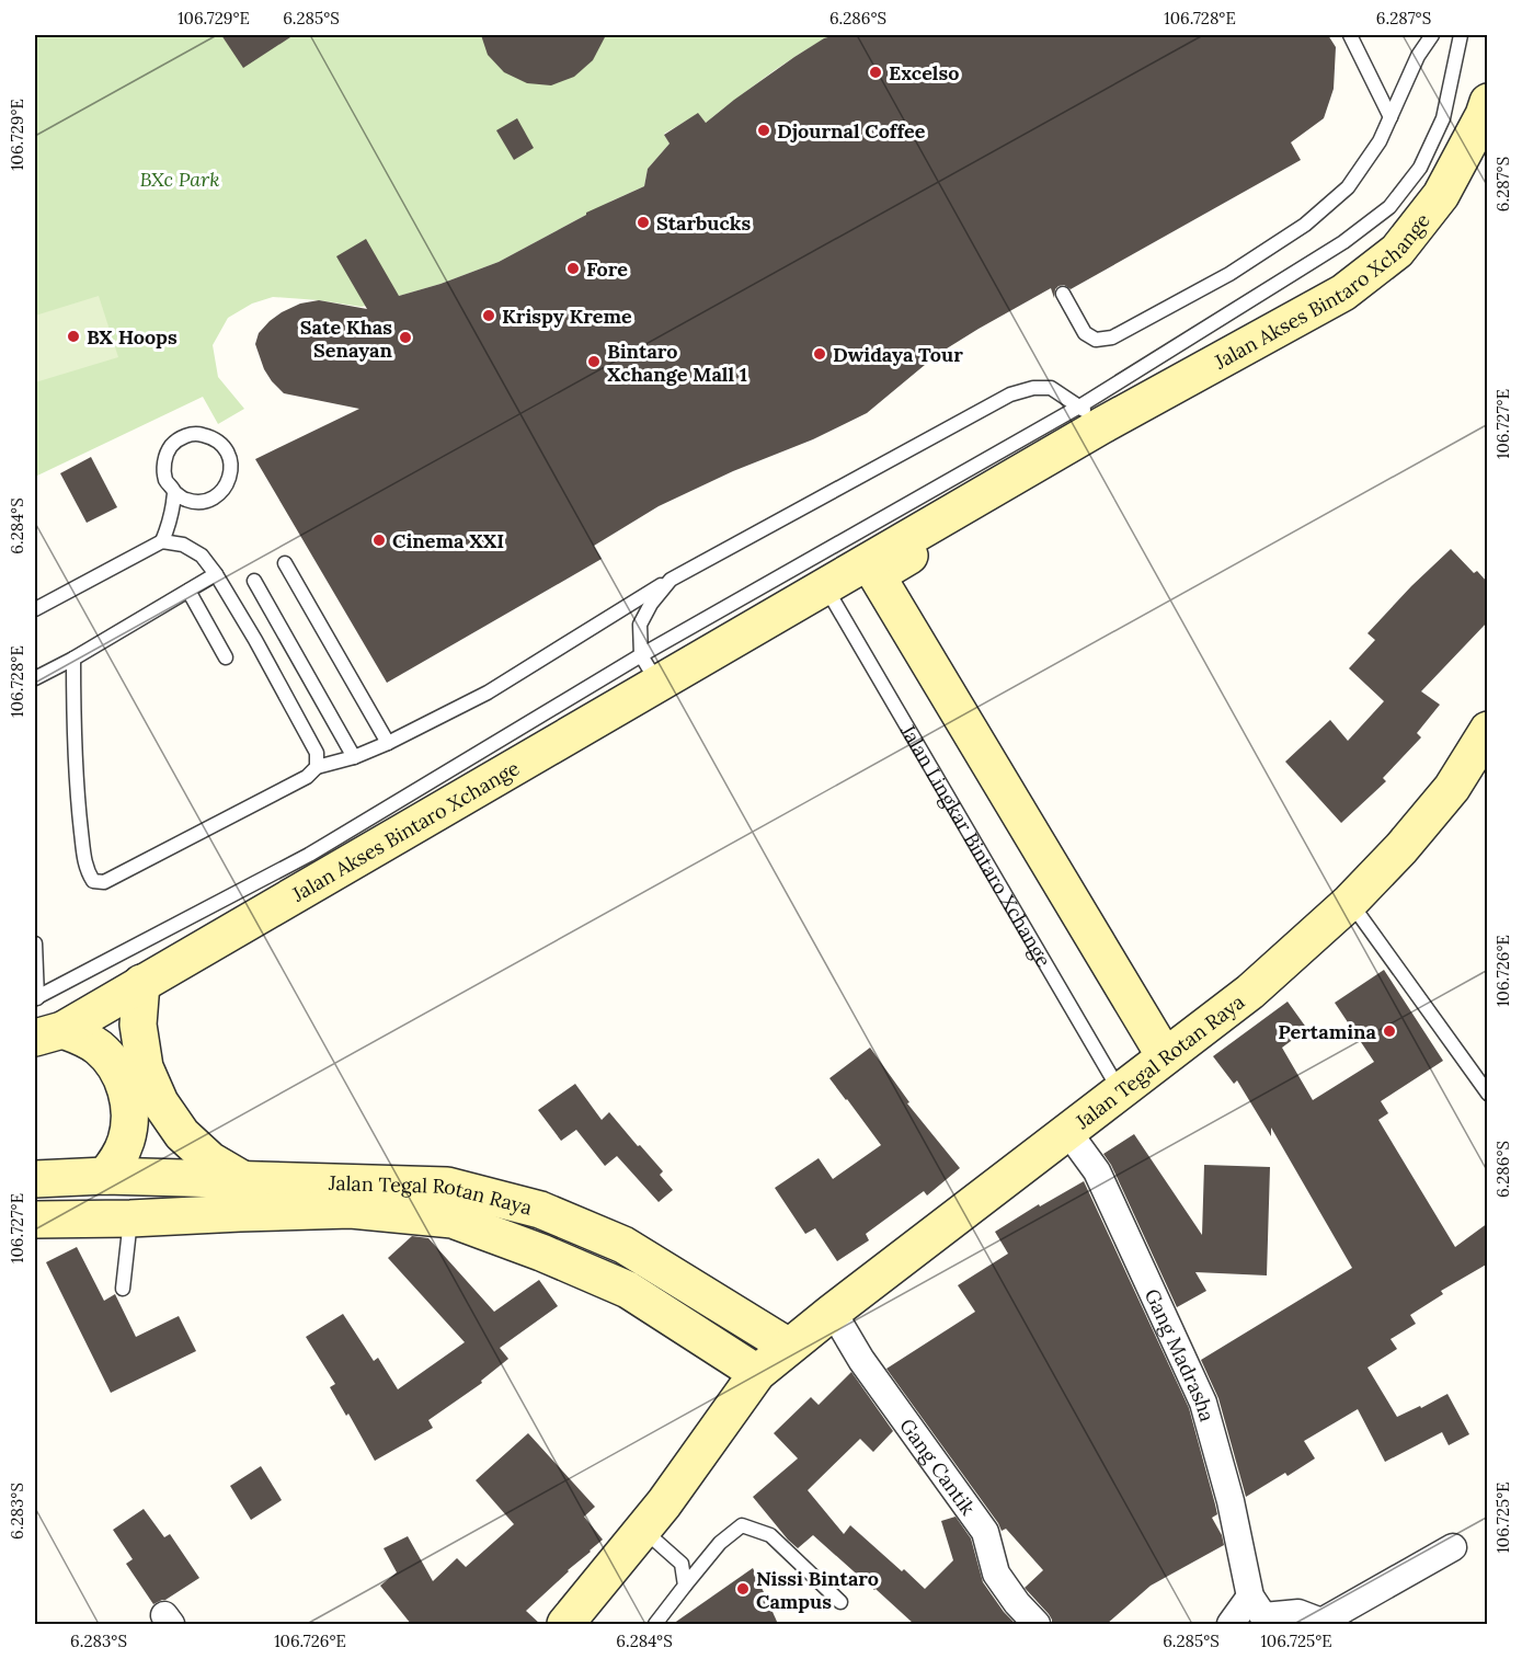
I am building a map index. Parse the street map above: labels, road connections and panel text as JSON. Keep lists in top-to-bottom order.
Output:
{
  "streets": {
    "main road": ["Jalan Akses Bintaro Xchange", "Jalan Tegal Rotan Raya"],
    "street": ["Gang Madrasha", "Gang Cantik"],
    "lane": ["Jalan Lingkar Bintaro Xchange"]
  },
  "crossings": [
    ["Jalan Akses Bintaro Xchange", "Jalan Lingkar Bintaro Xchange"],
    ["Jalan Akses Bintaro Xchange", "Jalan Tegal Rotan Raya"],
    ["Jalan Lingkar Bintaro Xchange", "Jalan Tegal Rotan Raya"],
    ["Jalan Tegal Rotan Raya", "Gang Madrasha"],
    ["Jalan Tegal Rotan Raya", "Gang Cantik"]
  ],
  "parks": ["BXc Park"],
  "places": [
    "Excelso",
    "Djournal Coffee",
    "Starbucks",
    "Fore",
    "Krispy Kreme",
    "BX Hoops",
    "Sate Khas Senayan",
    "Dwidaya Tour",
    "Bintaro Xchange Mall 1",
    "Cinema XXI",
    "Pertamina",
    "Nissi Bintaro Campus"
  ],
  "coordinates": [
    "106.729°E",
    "6.285°S",
    "6.286°S",
    "106.728°E",
    "6.287°S",
    "106.727°E",
    "6.284°S",
    "106.726°E",
    "6.283°S",
    "106.725°E"
  ]
}
